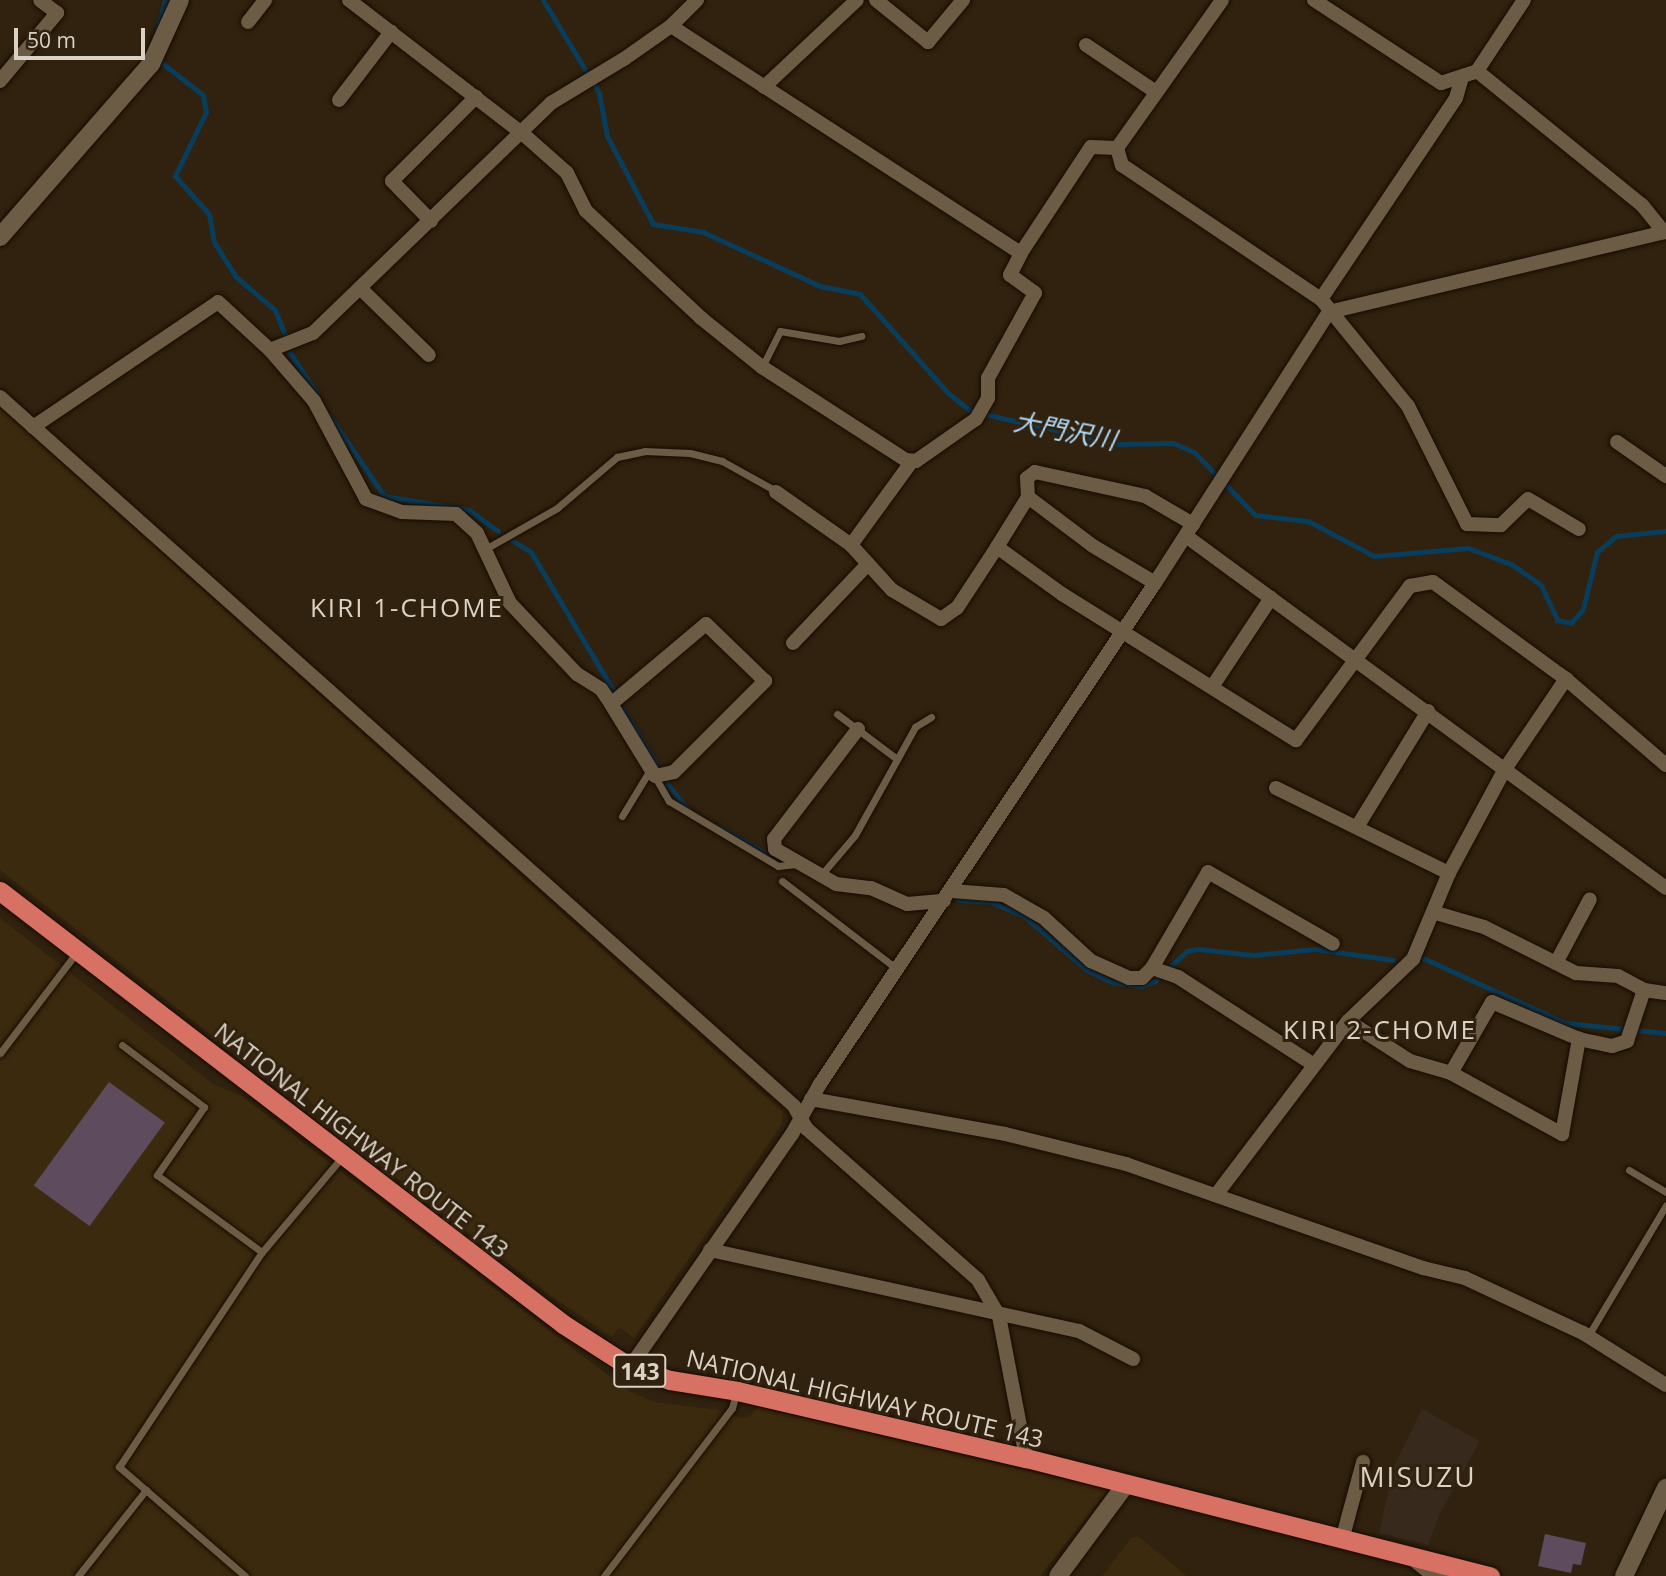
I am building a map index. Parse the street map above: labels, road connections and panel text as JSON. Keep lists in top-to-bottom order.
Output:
{
  "streets": {
    "highway": ["NATIONAL HIGHWAY ROUTE 143", "143"]
  },
  "districts": ["KIRI 1-CHOME", "KIRI 2-CHOME", "MISUZU"],
  "water": ["大門沢川"],
  "scale_bar": "50 m"
}
